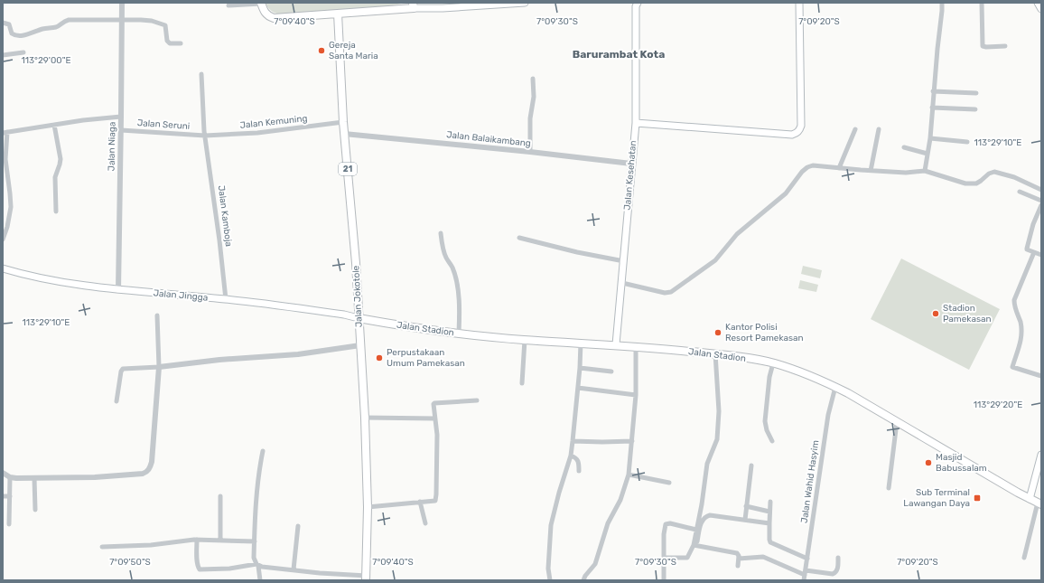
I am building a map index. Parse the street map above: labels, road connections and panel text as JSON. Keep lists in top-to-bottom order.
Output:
{
  "streets": {
    "main road": [
      "21",
      "Jalan Kesehatan",
      "Jalan Jingga",
      "Jalan Jokotole",
      "Jalan Stadion"
    ],
    "street": [
      "Jalan Kemuning",
      "Jalan Seruni",
      "Jalan Balaikambang",
      "Jalan Niaga",
      "Jalan Kamboja",
      "Jalan Wahid Hasyim"
    ]
  },
  "crossings": [
    ["Jalan Kemuning", "Jalan Seruni"],
    ["Jalan Kemuning", "Jalan Kamboja"],
    ["Jalan Kemuning", "Jalan Jokotole"],
    ["Jalan Seruni", "Jalan Niaga"],
    ["Jalan Seruni", "Jalan Kamboja"],
    ["Jalan Balaikambang", "Jalan Kesehatan"],
    ["Jalan Balaikambang", "Jalan Jokotole"],
    ["Jalan Niaga", "Jalan Jingga"],
    ["Jalan Kesehatan", "Jalan Stadion"],
    ["Jalan Kamboja", "Jalan Jingga"],
    ["Jalan Jingga", "Jalan Jokotole"],
    ["Jalan Jingga", "Jalan Stadion"],
    ["Jalan Jokotole", "Jalan Stadion"],
    ["Jalan Stadion", "Jalan Wahid Hasyim"]
  ],
  "districts": ["Barurambat Kota"],
  "places": {
    "other": [
      "Gereja Santa Maria",
      "Stadion Pamekasan",
      "Kantor Polisi Resort Pamekasan",
      "Perpustakaan Umum Pamekasan",
      "Masjid Babussalam"
    ],
    "transit": ["Sub Terminal Lawangan Daya"]
  },
  "coordinates": [
    "7°09'40\"S",
    "7°09'30\"S",
    "7°09'20\"S",
    "113°29'00\"E",
    "113°29'10\"E",
    "113°29'20\"E",
    "7°09'50\"S"
  ]
}
